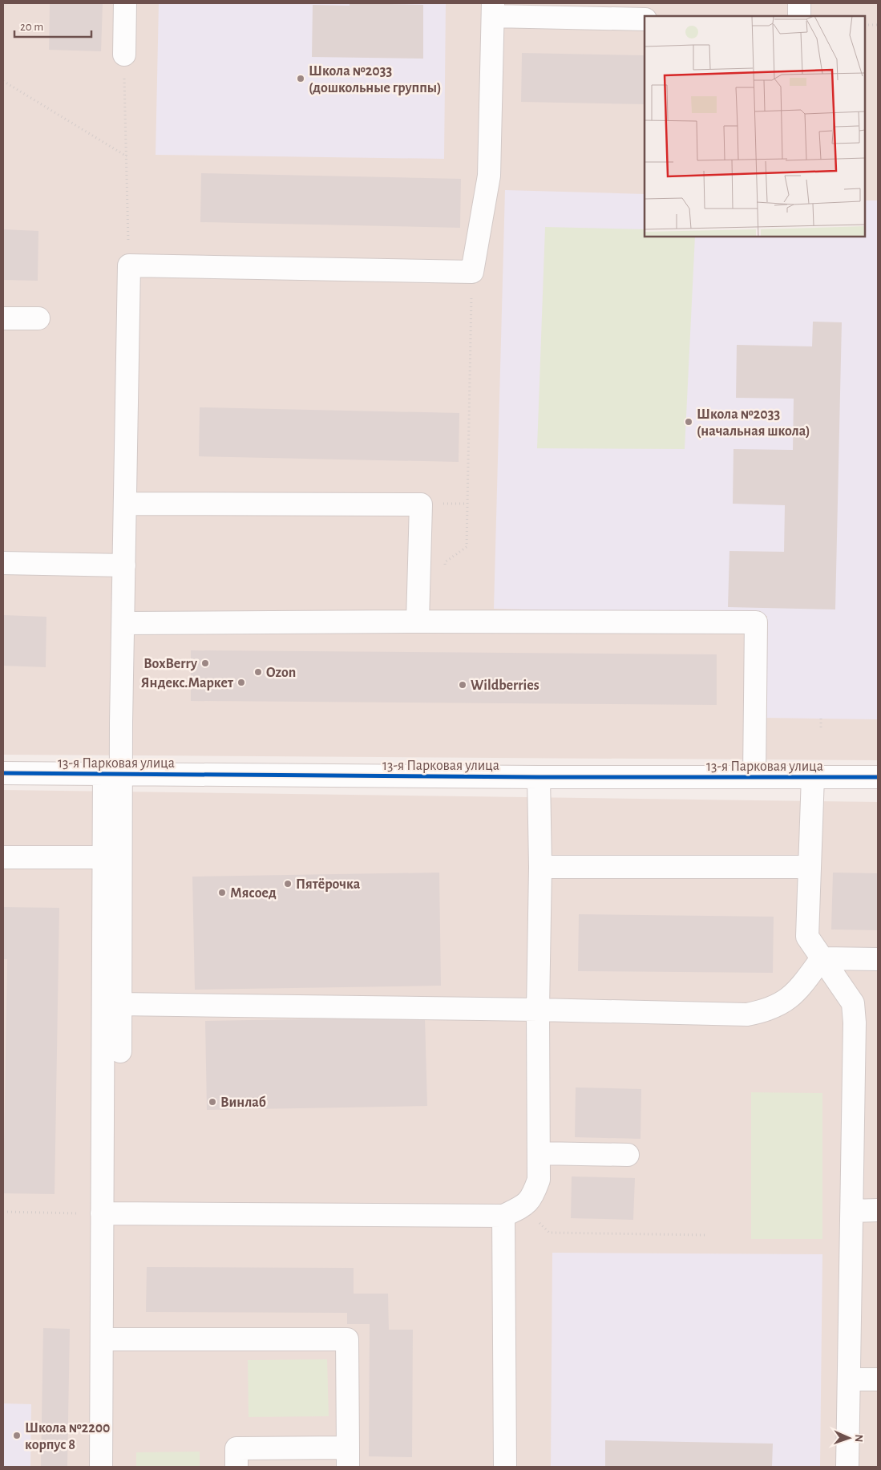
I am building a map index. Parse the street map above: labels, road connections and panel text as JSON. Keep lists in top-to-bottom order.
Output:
{
  "streets": {
    "street": ["13-я Парковая улица"]
  },
  "places": [
    "Школа №2033 (дошкольные группы)",
    "Школа №2033 (начальная школа)",
    "BoxBerry",
    "Ozon",
    "Яндекс.Маркет",
    "Wildberries",
    "Пятёрочка",
    "Мясоед",
    "Винлаб",
    "Школа №2200 корпус 8"
  ],
  "scale_bar": "20 m",
  "north": "right"
}
